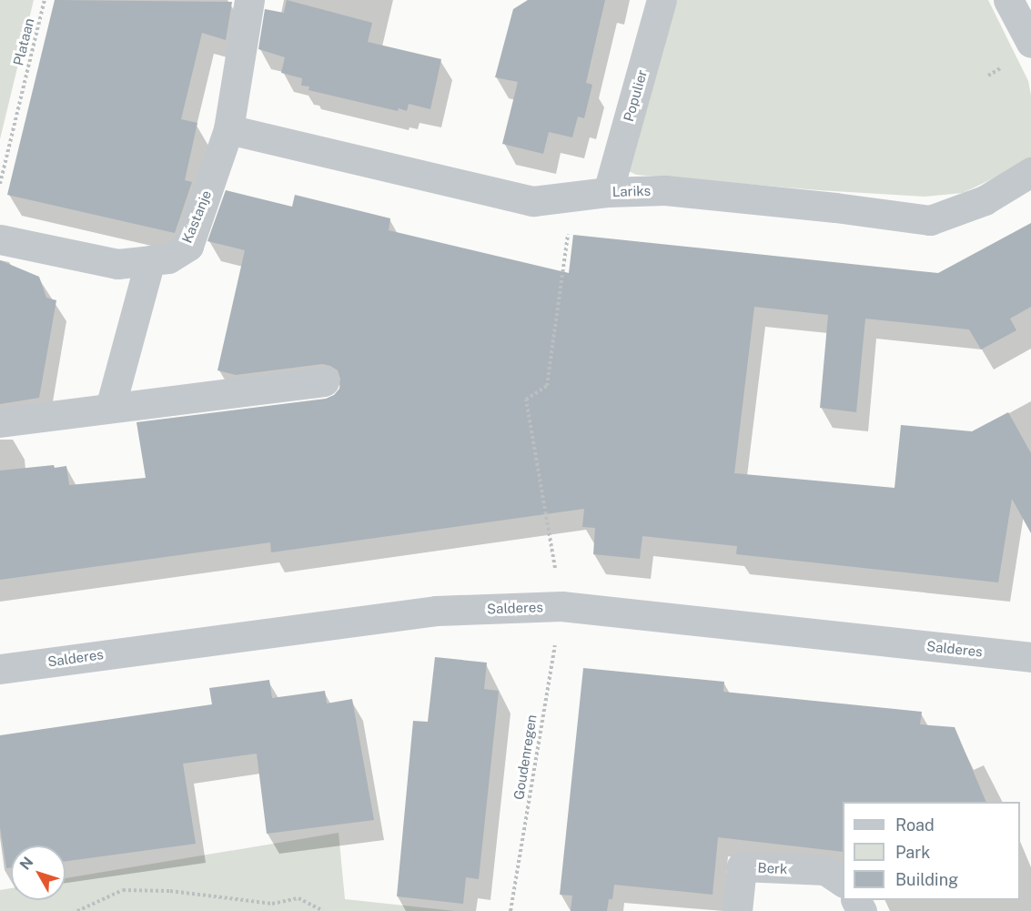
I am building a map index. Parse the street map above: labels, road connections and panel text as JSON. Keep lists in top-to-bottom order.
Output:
{
  "streets": {
    "street": [
      "Populier",
      "Lariks",
      "Kastanje",
      "Salderes",
      "Berk"
    ],
    "path": ["Plataan", "Goudenregen"]
  },
  "crossings": [
    ["Populier", "Lariks"],
    ["Lariks", "Kastanje"],
    ["Lariks", "Goudenregen"],
    ["Salderes", "Goudenregen"]
  ],
  "legend": ["Road", "Park", "Building"],
  "north": "top left"
}
